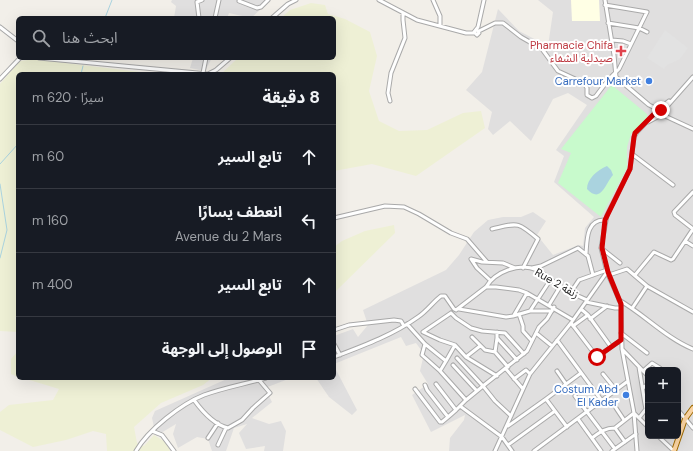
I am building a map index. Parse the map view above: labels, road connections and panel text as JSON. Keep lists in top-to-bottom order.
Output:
{
  "streets": {
    "street": ["Rue 2 زنقة"]
  },
  "places": {
    "health": ["Pharmacie Chifa صيدلية الشفاء"],
    "other": ["Carrefour Market", "Costum Abd El Kader"]
  },
  "page": {
    "search": "ابحث هنا",
    "heading": ["8 دقيقة", "سيرًا · 620 m"],
    "list": [
      ["تابع السير", "60 m"],
      ["انعطف يسارًا", "Avenue du 2 Mars", "160 m"],
      ["تابع السير", "400 m"],
      "الوصول إلى الوجهة"
    ],
    "map_buttons": ["+", "−"]
  }
}
